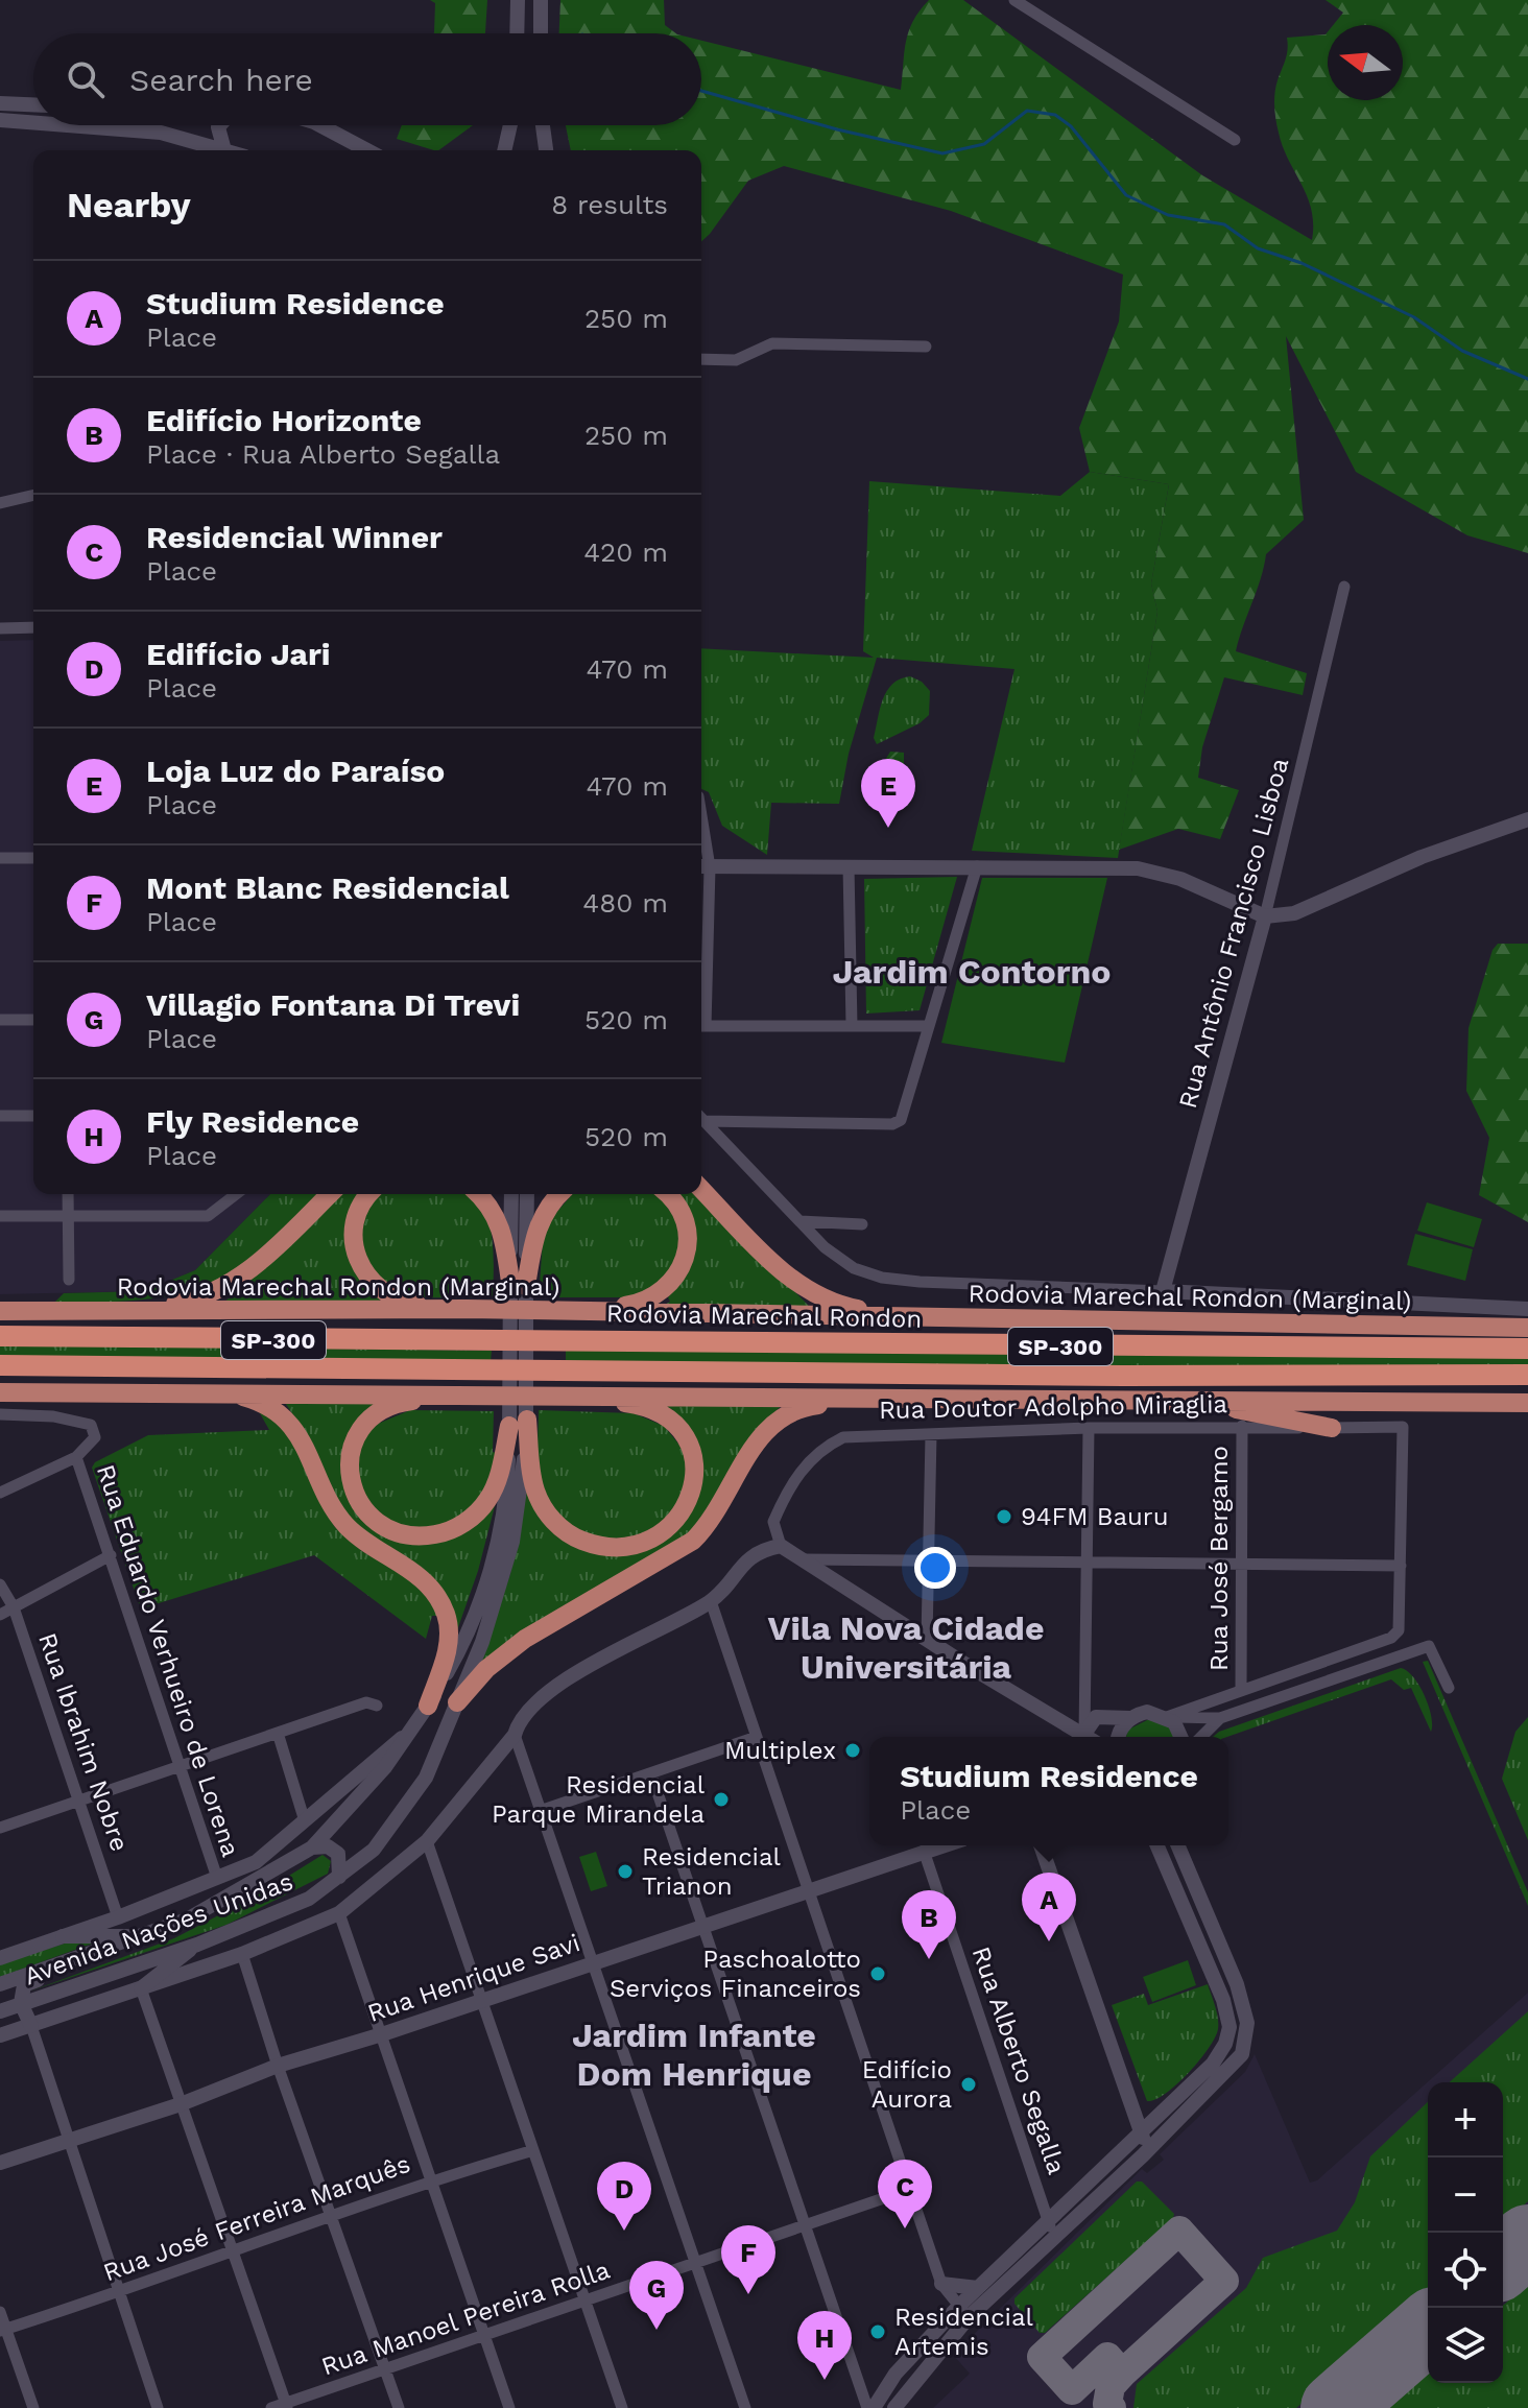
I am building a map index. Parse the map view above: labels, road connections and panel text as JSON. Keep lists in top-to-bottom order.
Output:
{
  "streets": {
    "highway": ["Rodovia Marechal Rondon (Marginal)", "Rodovia Marechal Rondon", "SP-300"],
    "street": [
      "Rua Antônio Francisco Lisboa",
      "Rua Doutor Adolpho Miraglia",
      "Rua José Bergamo",
      "Rua Eduardo Verhueiro de Lorena",
      "Rua Ibrahim Nobre",
      "Avenida Nações Unidas",
      "Rua Henrique Savi",
      "Rua Alberto Segalla",
      "Rua José Ferreira Marquês",
      "Rua Manoel Pereira Rolla"
    ]
  },
  "crossings": [
    ["Rua Doutor Adolpho Miraglia", "Rua José Bergamo"],
    ["Rua Doutor Adolpho Miraglia", "Avenida Nações Unidas"],
    ["Rua Eduardo Verhueiro de Lorena", "Avenida Nações Unidas"],
    ["Rua Ibrahim Nobre", "Avenida Nações Unidas"],
    ["Rua Henrique Savi", "Rua Alberto Segalla"]
  ],
  "districts": ["Jardim Contorno", "Vila Nova Cidade Universitária", "Jardim Infante Dom Henrique"],
  "places": [
    "94FM Bauru",
    "Multiplex",
    "Residencial Parque Mirandela",
    "Residencial Trianon",
    "Paschoalotto Serviços Financeiros",
    "Edifício Aurora",
    "Residencial Artemis"
  ],
  "north": "left",
  "page": {
    "search": "Search here",
    "heading": ["Nearby", "8 results"],
    "list": [
      {
        "mark": "A",
        "name": "Studium Residence",
        "note": "Place",
        "value": "250 m"
      },
      {
        "mark": "B",
        "name": "Edifício Horizonte",
        "note": "Place · Rua Alberto Segalla",
        "value": "250 m"
      },
      {
        "mark": "C",
        "name": "Residencial Winner",
        "note": "Place",
        "value": "420 m"
      },
      {
        "mark": "D",
        "name": "Edifício Jari",
        "note": "Place",
        "value": "470 m"
      },
      {
        "mark": "E",
        "name": "Loja Luz do Paraíso",
        "note": "Place",
        "value": "470 m"
      },
      {
        "mark": "F",
        "name": "Mont Blanc Residencial",
        "note": "Place",
        "value": "480 m"
      },
      {
        "mark": "G",
        "name": "Villagio Fontana Di Trevi",
        "note": "Place",
        "value": "520 m"
      },
      {
        "mark": "H",
        "name": "Fly Residence",
        "note": "Place",
        "value": "520 m"
      }
    ],
    "pins": [
      "E",
      "A",
      "B",
      "C",
      "D",
      "F",
      "G",
      "H"
    ],
    "popup": ["Studium Residence", "Place"],
    "map_buttons": ["+", "−"]
  }
}
